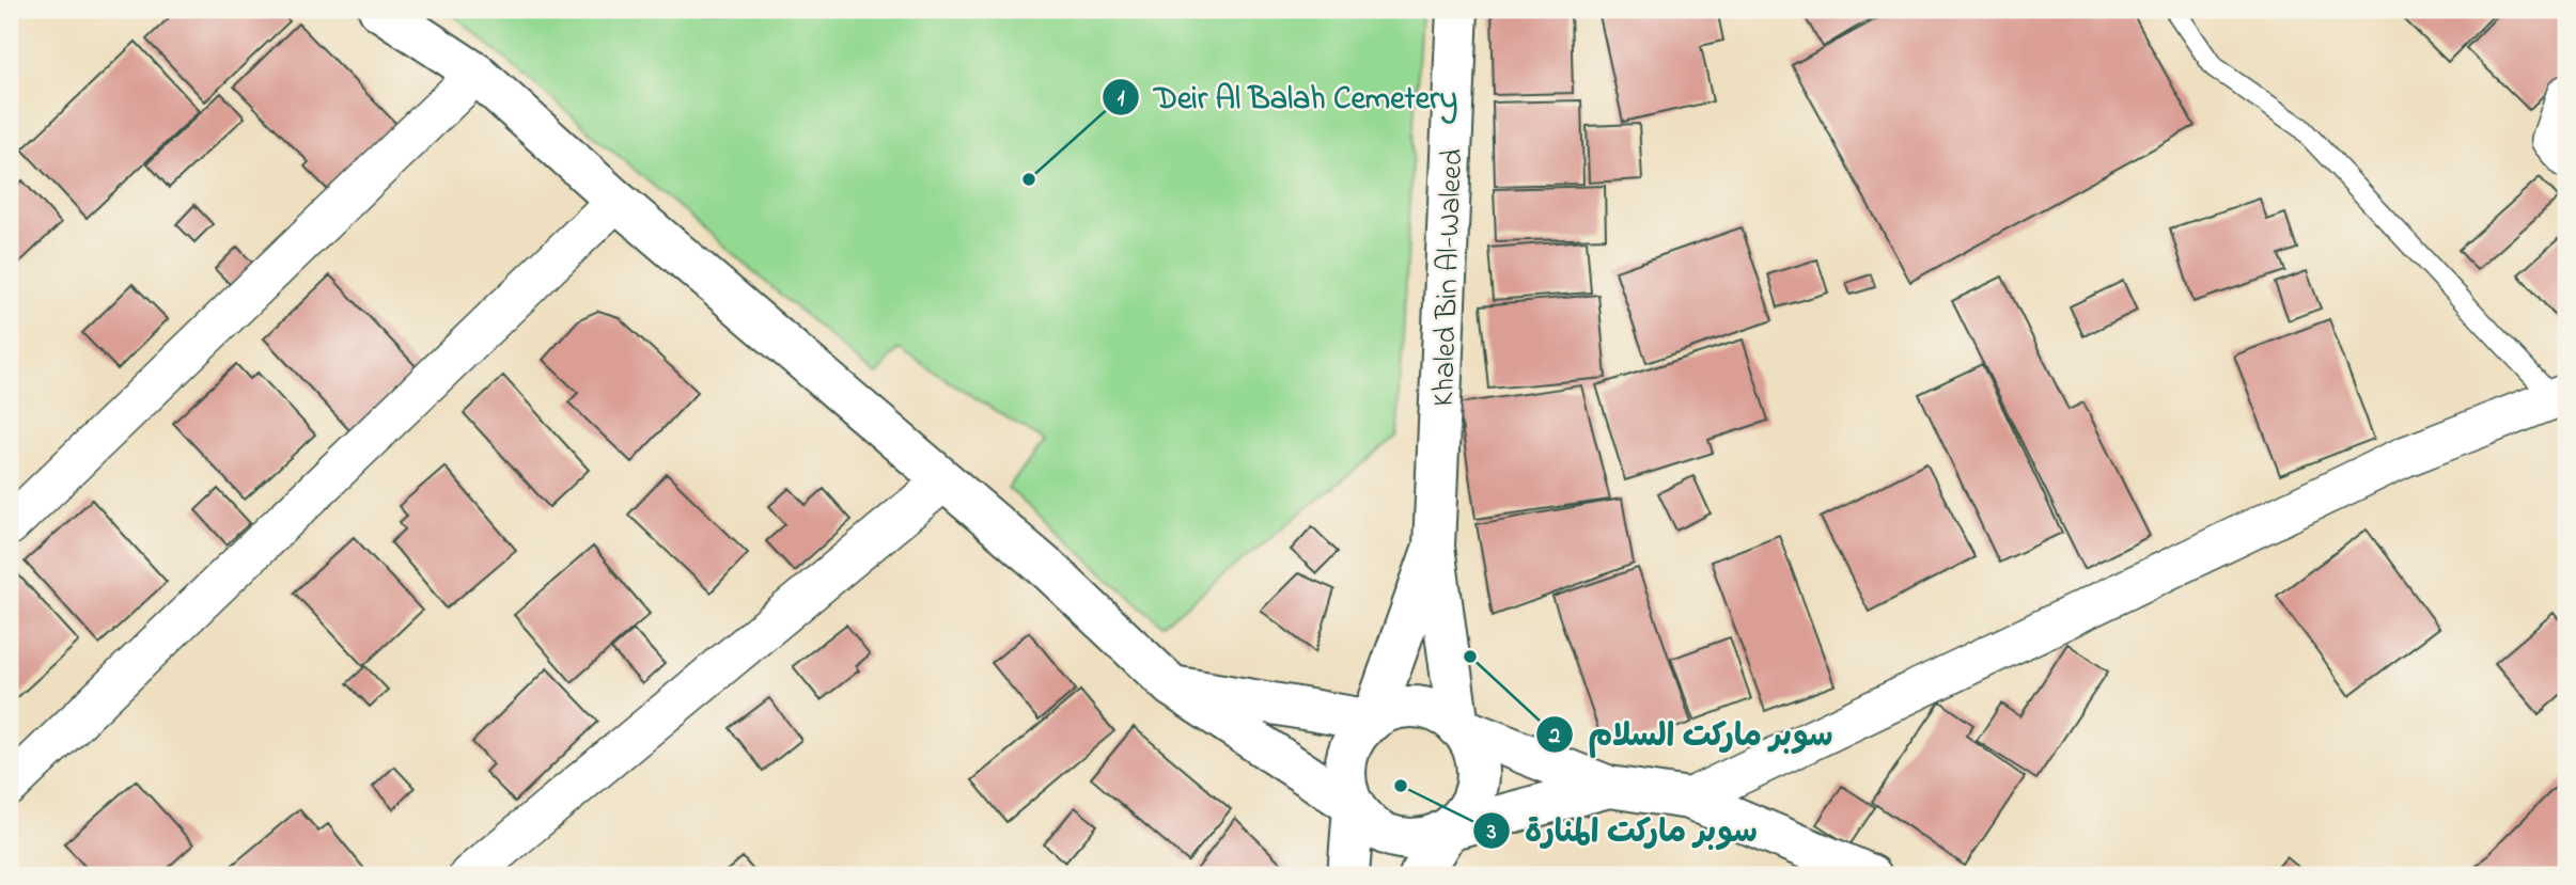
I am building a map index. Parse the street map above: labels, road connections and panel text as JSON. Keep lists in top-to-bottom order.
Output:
{
  "streets": {
    "street": ["Khaled Bin Al-Waleed"]
  },
  "places": ["Deir Al Balah Cemetery", "سوبر ماركت السلام", "سوبر ماركت المنارة"]
}
